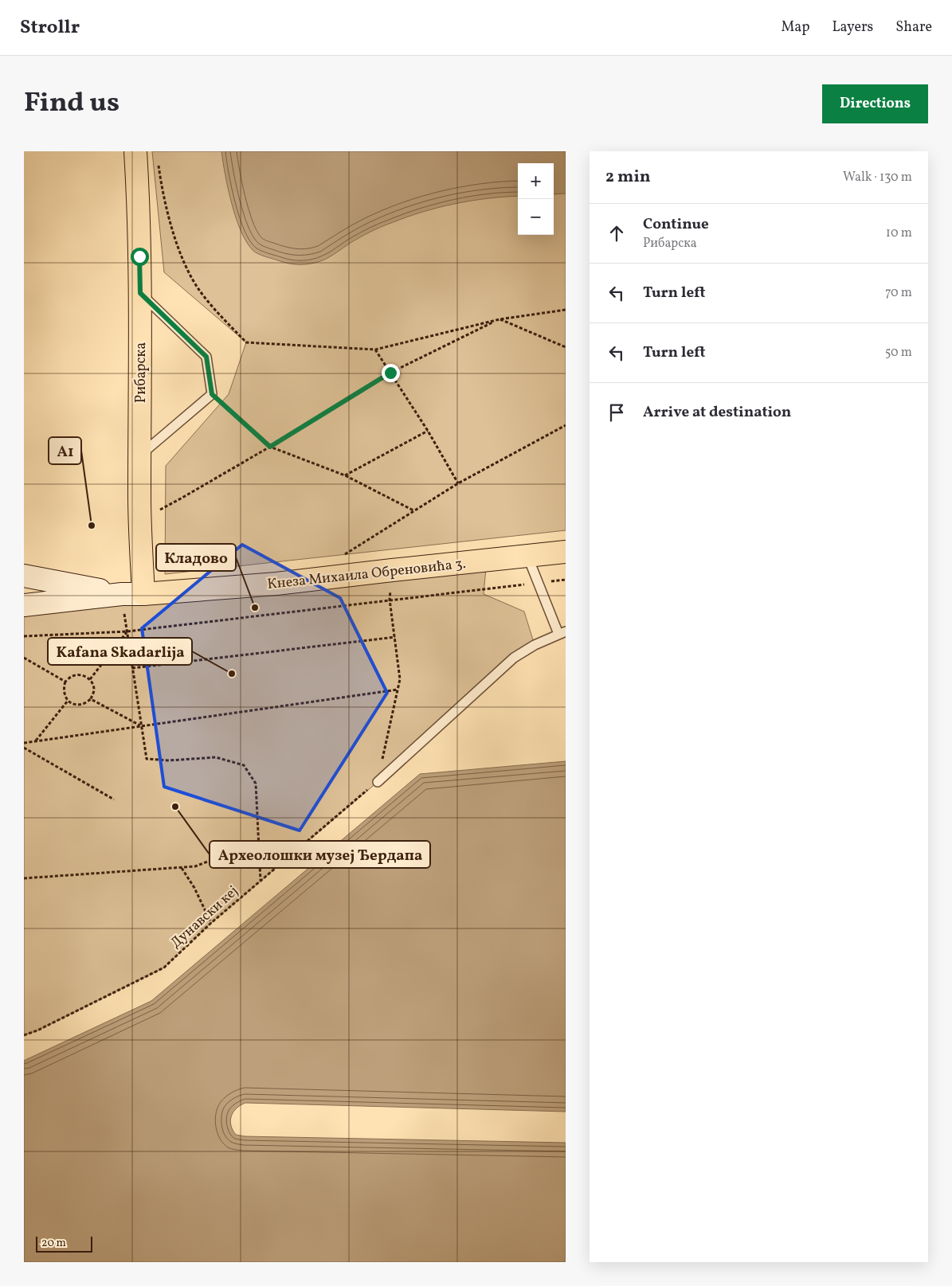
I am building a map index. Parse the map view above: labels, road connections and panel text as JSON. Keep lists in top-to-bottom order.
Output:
{
  "streets": {
    "main road": ["Рибарска", "Кнеза Михаила Обреновића 3."],
    "path": ["Дунавски кеј"]
  },
  "crossings": [
    ["Рибарска", "Кнеза Михаила Обреновића 3."]
  ],
  "places": [
    "A1",
    "Кладово",
    "Kafana Skadarlija",
    "Археолошки музеј Ђердапа"
  ],
  "scale_bar": "20 m",
  "page": {
    "header": "Strollr",
    "nav": ["Map", "Layers", "Share"],
    "title": "Find us",
    "buttons": "Directions",
    "heading": ["2 min", "Walk · 130 m"],
    "map_buttons": ["+", "−"],
    "list": [
      ["Continue", "Рибарска", "10 m"],
      ["Turn left", "70 m"],
      ["Turn left", "50 m"],
      "Arrive at destination"
    ],
    "scale": "20 m"
  }
}
